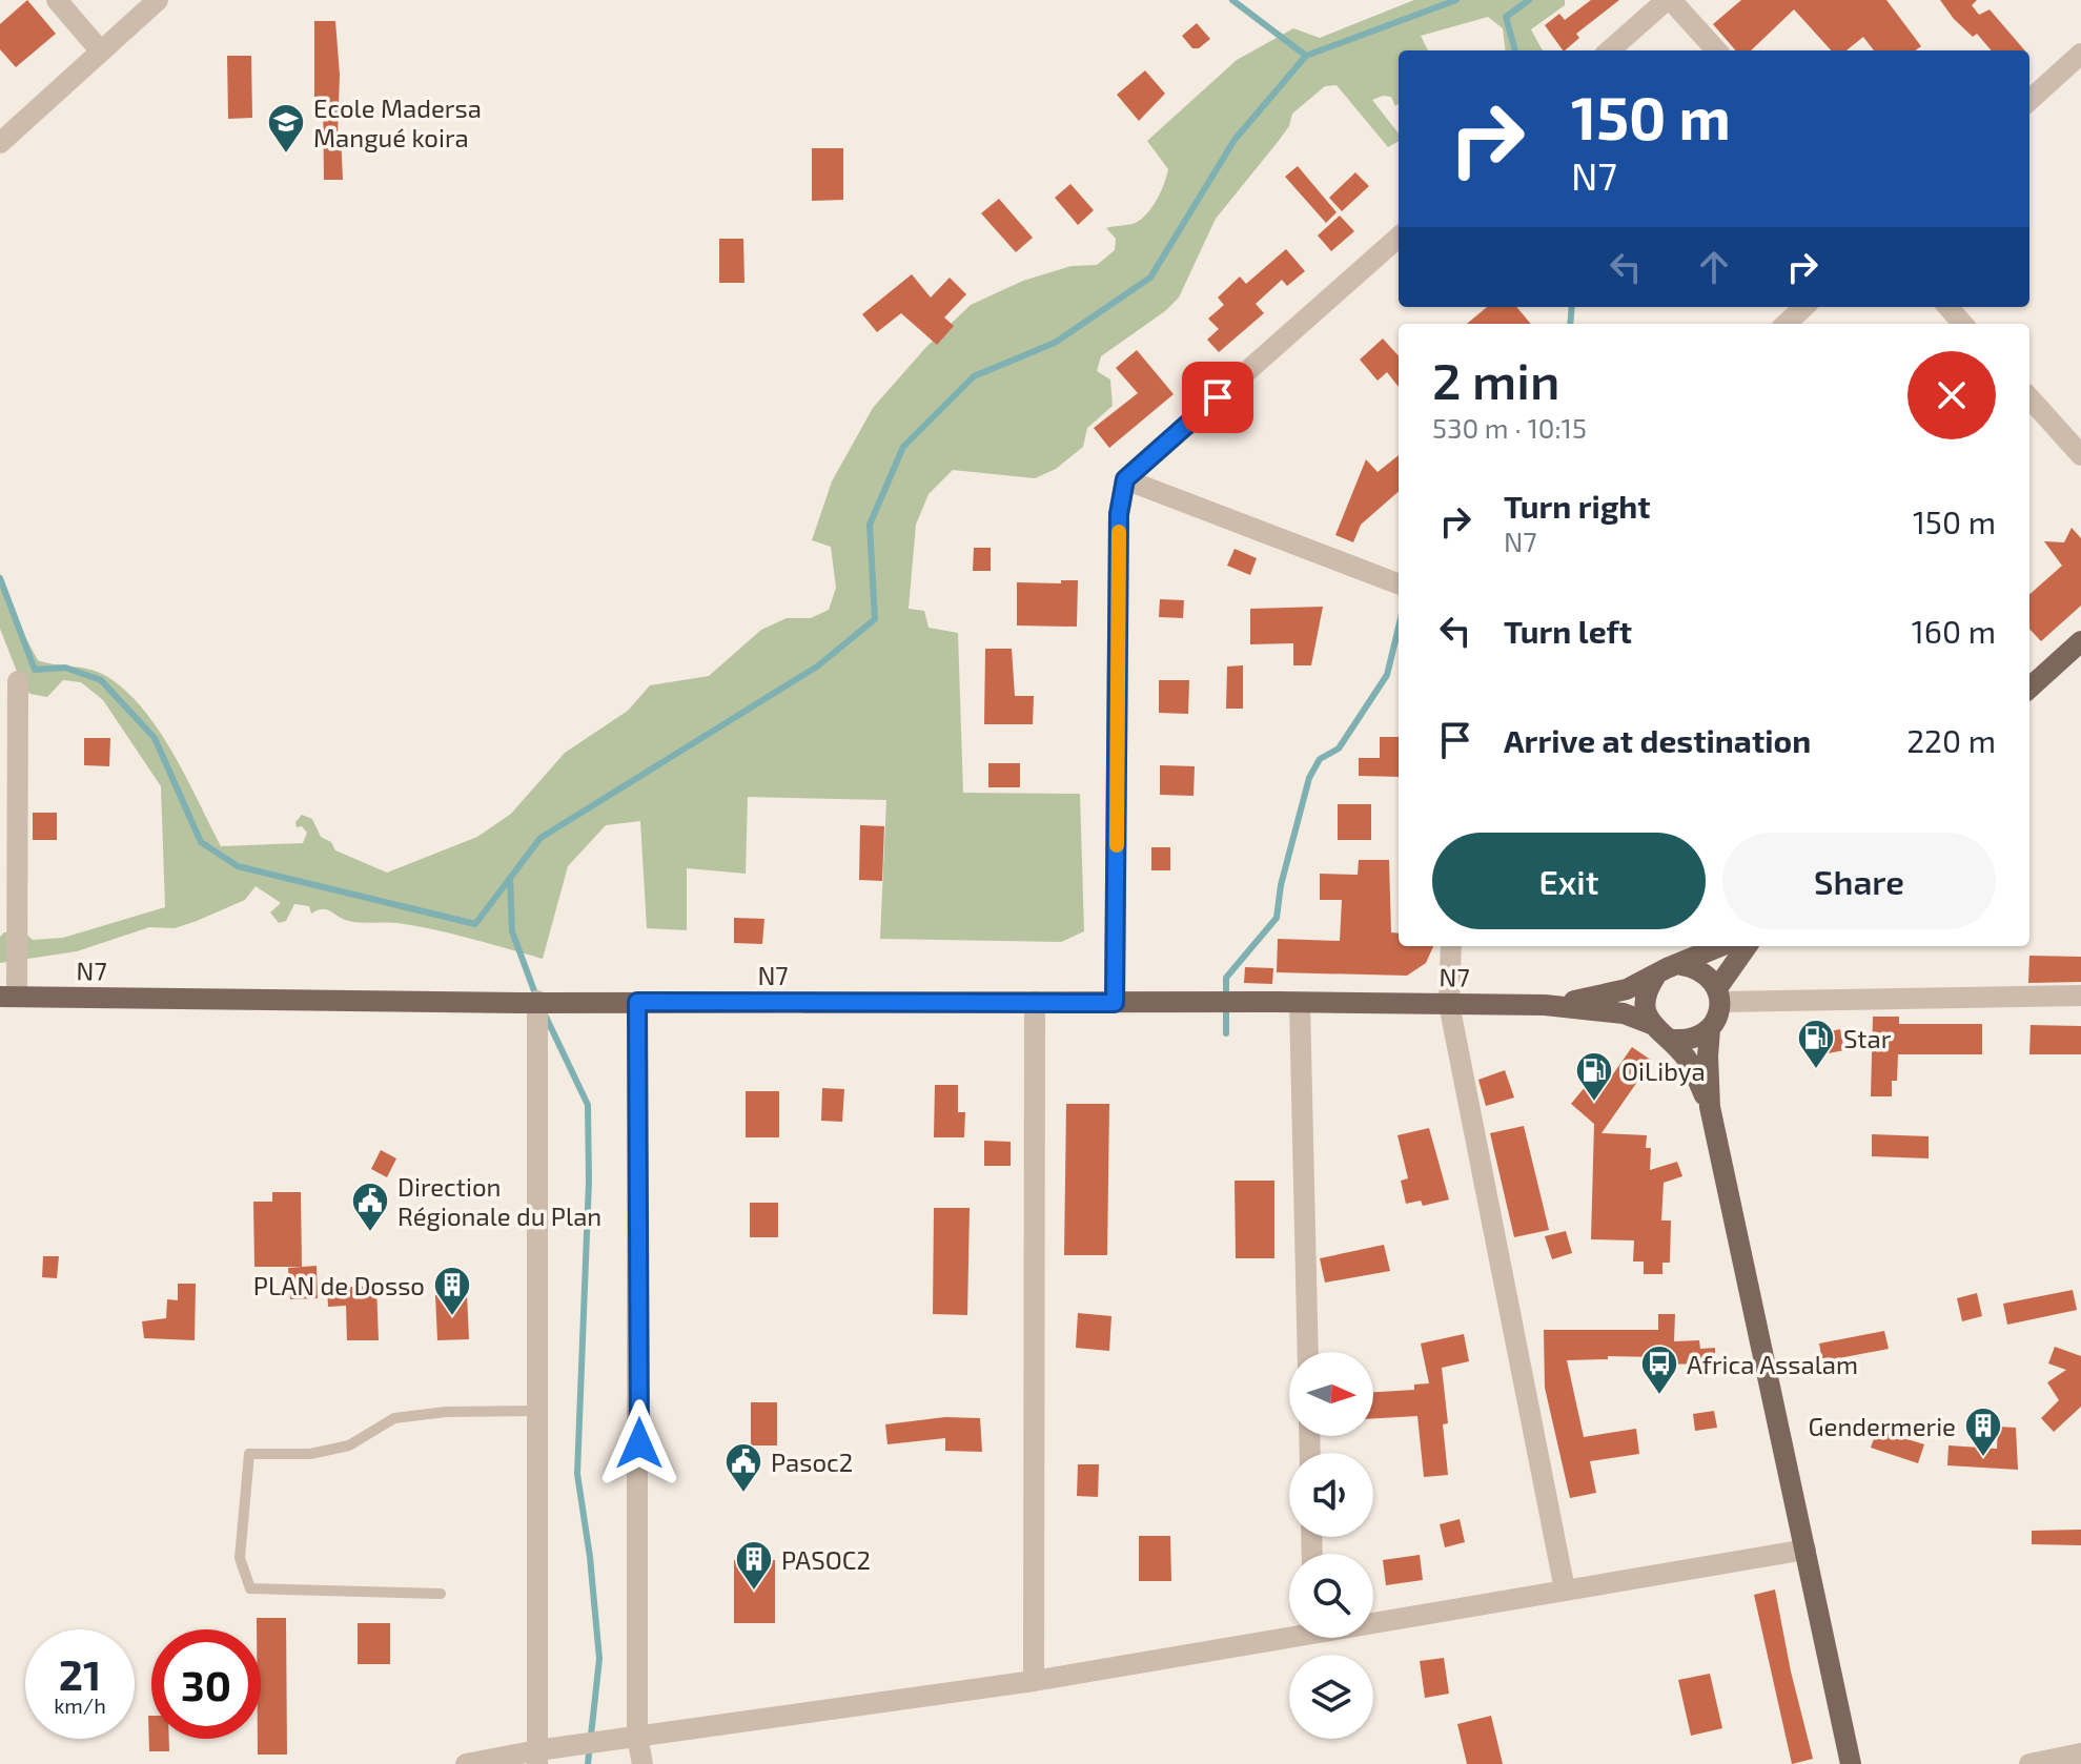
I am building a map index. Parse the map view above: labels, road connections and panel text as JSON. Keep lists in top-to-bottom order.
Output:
{
  "streets": {
    "main road": ["N7"]
  },
  "places": {
    "school or university": ["Ecole Madersa Mangué koira"],
    "fuel station": ["Star", "OiLibya"],
    "public building": ["Direction Régionale du Plan", "Pasoc2"],
    "building": ["PLAN de Dosso", "Gendermerie", "PASOC2"],
    "bus stop": ["Africa Assalam"]
  },
  "north": "right",
  "page": {
    "turn": ["150 m", "N7"],
    "heading": ["2 min", "530 m · 10:15"],
    "list": [
      {
        "name": "Turn right",
        "note": "N7",
        "value": "150 m"
      },
      {
        "name": "Turn left",
        "value": "160 m"
      },
      {
        "name": "Arrive at destination",
        "value": "220 m"
      }
    ],
    "buttons": ["Exit", "Share"],
    "speed": "21 km/h",
    "limit": "30"
  }
}
